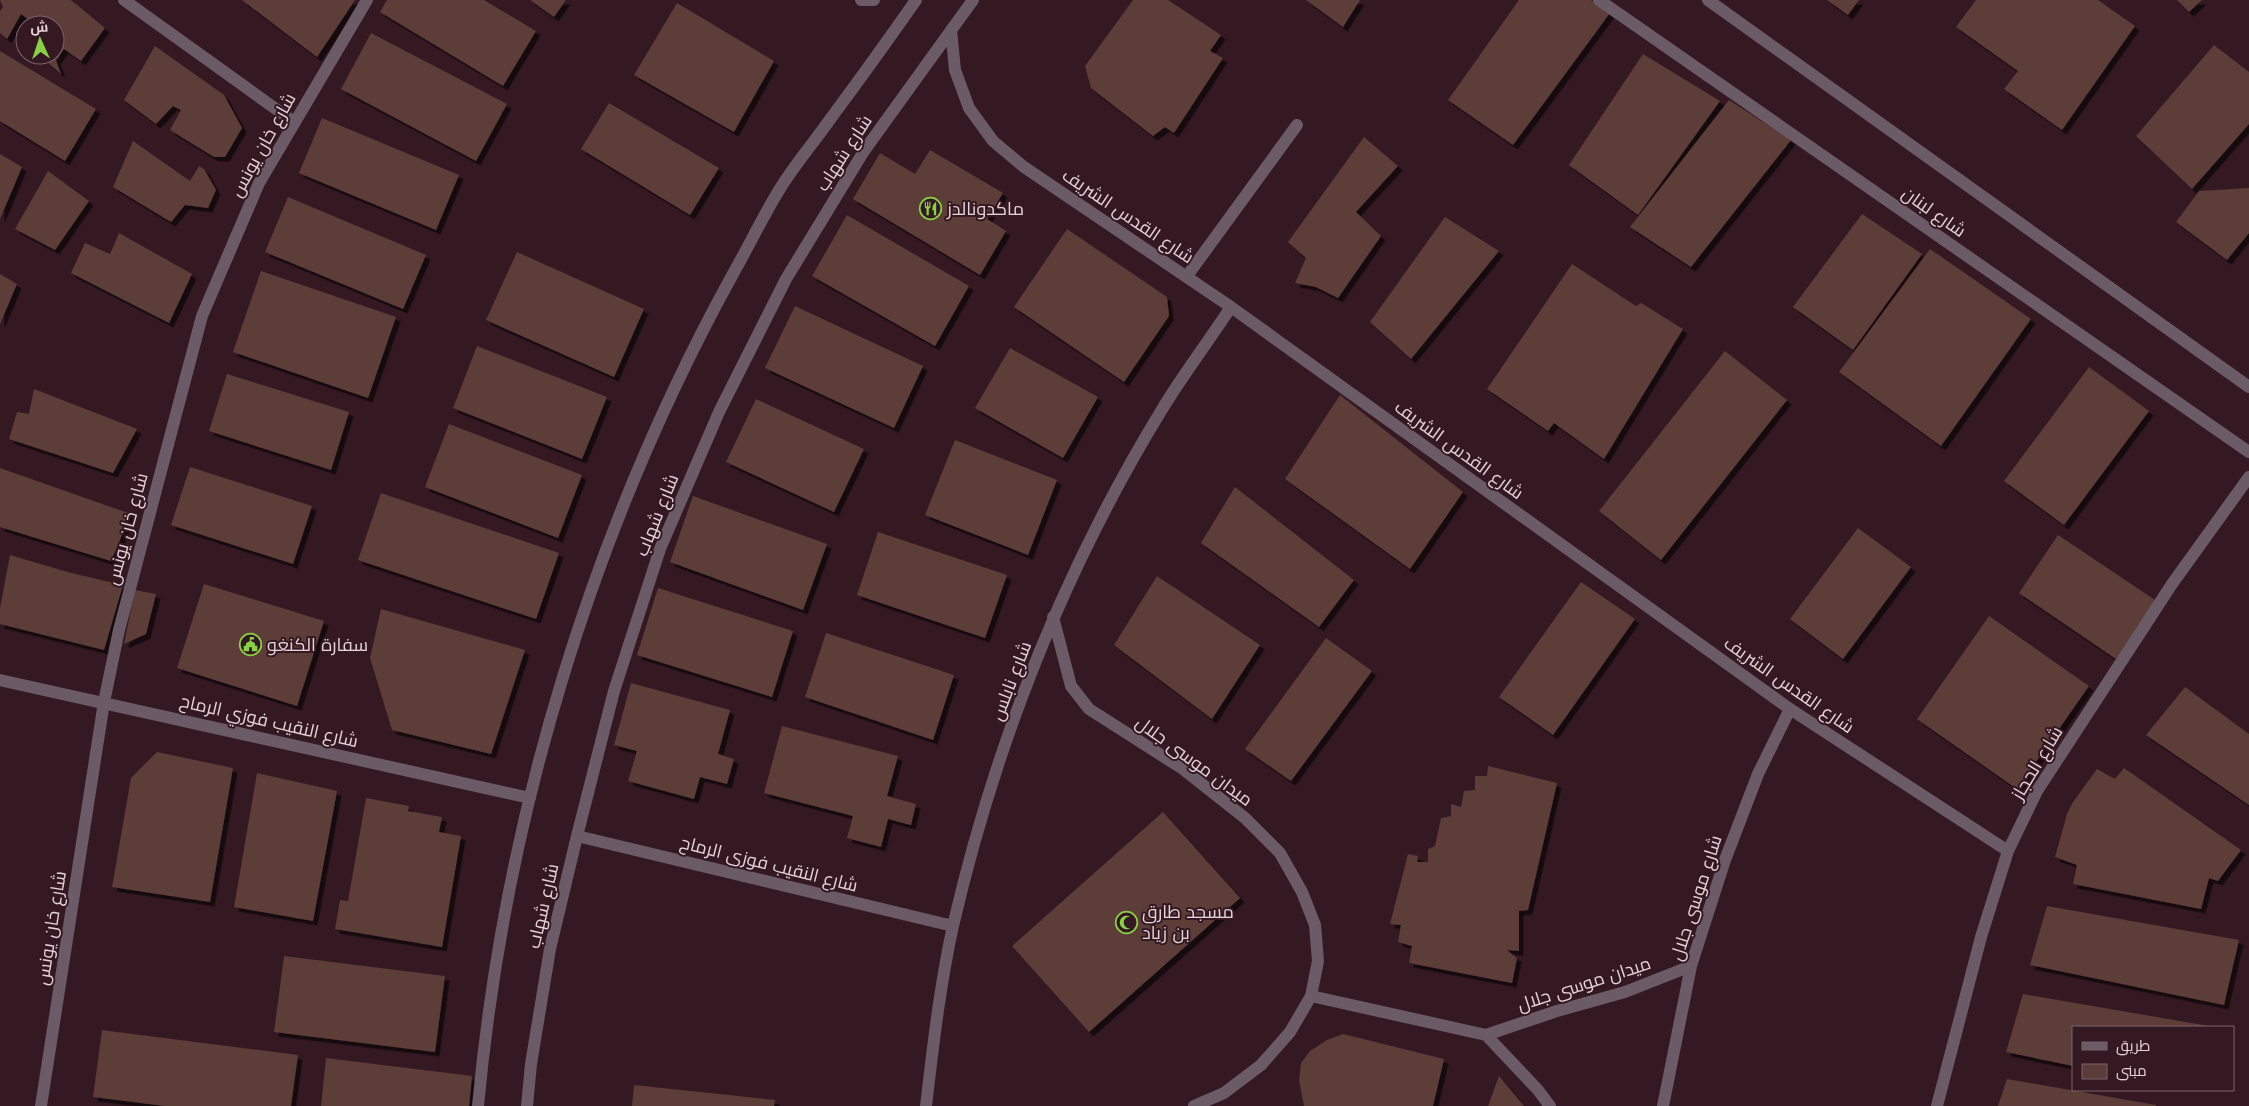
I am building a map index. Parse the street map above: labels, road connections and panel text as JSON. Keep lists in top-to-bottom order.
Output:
{
  "streets": {
    "street": [
      "شارع خان يونس",
      "شارع شهاب",
      "شارع لبنان",
      "شارع القدس الشريف",
      "شارع نابلس",
      "شارع النقيب فوزي الرماح",
      "ميدان موسى جلال",
      "شارع الحجاز",
      "شارع النقيب فوزى الرماح",
      "شارع موسى جلال"
    ]
  },
  "crossings": [
    ["شارع خان يونس", "شارع النقيب فوزي الرماح"],
    ["شارع شهاب", "شارع القدس الشريف"],
    ["شارع شهاب", "شارع النقيب فوزي الرماح"],
    ["شارع شهاب", "شارع النقيب فوزى الرماح"],
    ["شارع القدس الشريف", "شارع نابلس"],
    ["شارع القدس الشريف", "شارع الحجاز"],
    ["شارع القدس الشريف", "شارع موسى جلال"],
    ["شارع نابلس", "ميدان موسى جلال"],
    ["شارع نابلس", "شارع النقيب فوزى الرماح"],
    ["ميدان موسى جلال", "شارع موسى جلال"]
  ],
  "places": {
    "restaurant": ["ماكدونالدز"],
    "public building": ["سفارة الكنغو"],
    "mosque": ["مسجد طارق بن زياد"]
  },
  "legend": ["طريق", "مبنى"],
  "north": "top"
}
